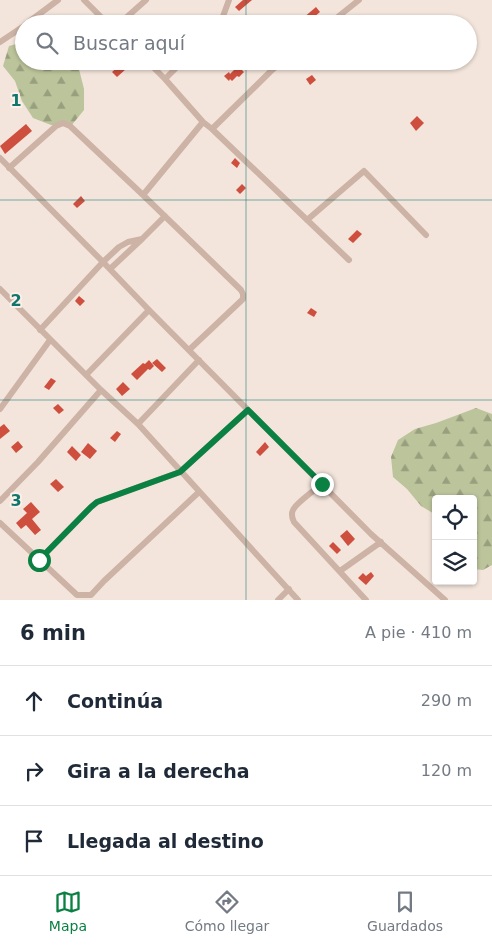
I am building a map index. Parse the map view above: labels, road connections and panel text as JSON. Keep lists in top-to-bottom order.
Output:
{
  "page": {
    "search": "Buscar aquí",
    "heading": ["6 min", "A pie · 410 m"],
    "list": [
      ["Continúa", "290 m"],
      ["Gira a la derecha", "120 m"],
      "Llegada al destino"
    ],
    "nav": ["Mapa", "Cómo llegar", "Guardados"]
  },
  "grid": {
    "rows": ["1", "2", "3"]
  }
}
